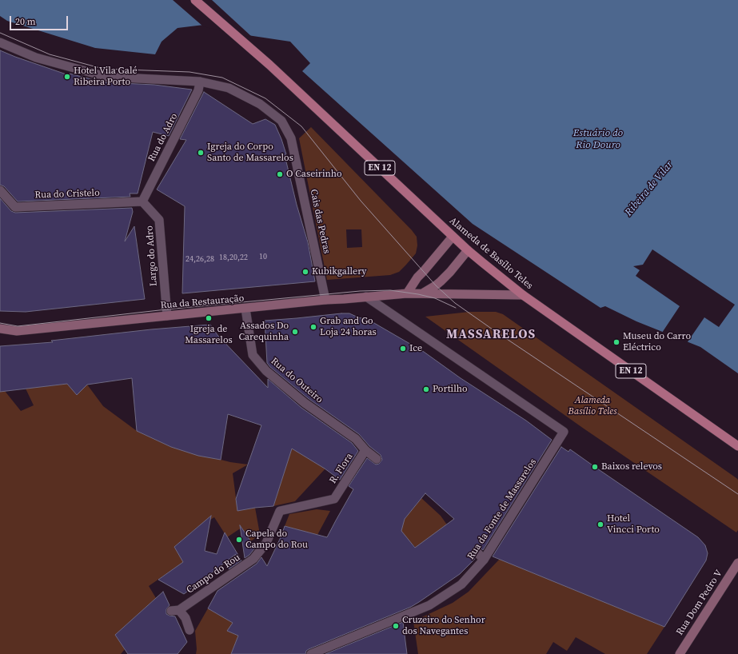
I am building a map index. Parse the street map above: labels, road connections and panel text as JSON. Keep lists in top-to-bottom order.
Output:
{
  "streets": {
    "main road": [
      "EN 12",
      "Alameda de Basílio Teles",
      "Rua da Restauração",
      "Rua Dom Pedro V"
    ],
    "street": [
      "Rua do Adro",
      "Rua do Cristelo",
      "Cais das Pedras",
      "Largo do Adro",
      "Rua do Outeiro",
      "R. Flora",
      "Rua da Fonte de Massarelos",
      "Campo do Rou"
    ]
  },
  "crossings": [
    ["Rua do Adro", "Rua do Cristelo"],
    ["Rua do Adro", "Cais das Pedras"],
    ["Rua do Adro", "Largo do Adro"],
    ["Rua do Cristelo", "Largo do Adro"],
    ["Cais das Pedras", "Rua da Restauração"],
    ["Alameda de Basílio Teles", "Rua da Restauração"],
    ["Largo do Adro", "Rua da Restauração"],
    ["Rua da Restauração", "Rua do Outeiro"],
    ["Rua da Restauração", "Rua da Fonte de Massarelos"],
    ["Rua do Outeiro", "R. Flora"],
    ["R. Flora", "Campo do Rou"]
  ],
  "districts": ["MASSARELOS"],
  "water": ["Estuário do Rio Douro", "Ribeira de Vilar"],
  "parks": ["Alameda Basílio Teles"],
  "places": [
    "Hotel Vila Galé Ribeira Porto",
    "Igreja do Corpo Santo de Massarelos",
    "O Caseirinho",
    "Kubikgallery",
    "Igreja de Massarelos",
    "Grab and Go Loja 24 horas",
    "Assados Do Carequinha",
    "Museu do Carro Eléctrico",
    "Ice",
    "Portilho",
    "Baixos relevos",
    "Hotel Vincci Porto",
    "Capela do Campo do Rou",
    "Cruzeiro do Senhor dos Navegantes"
  ],
  "house_numbers": ["10", "18,20,22", "24,26,28"],
  "scale_bar": "20 m"
}
